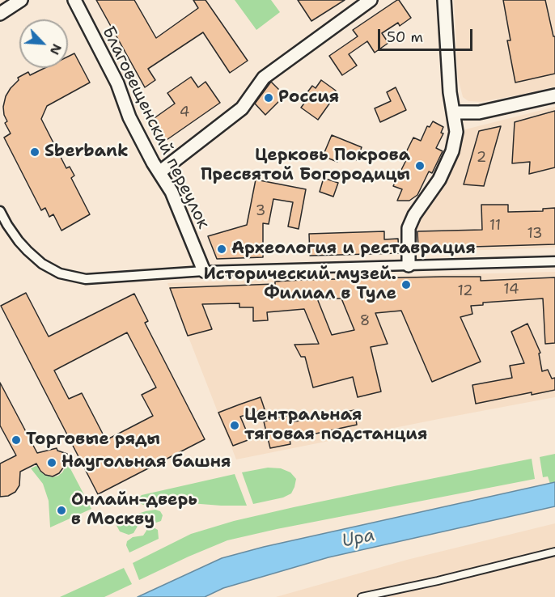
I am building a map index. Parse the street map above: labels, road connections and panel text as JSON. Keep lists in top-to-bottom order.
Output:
{
  "streets": {
    "street": ["Благовещенский переулок"]
  },
  "water": ["Upa"],
  "places": [
    "Россия",
    "Sberbank",
    "Церковь Покрова Пресвятой Богородицы",
    "Археология и реставрация",
    "Исторический музей. Филиал в Туле",
    "Центральная тяговая подстанция",
    "Торговые ряды",
    "Наугольная башня",
    "Онлайн-дверь в Москву"
  ],
  "house_numbers": [
    "4",
    "2",
    "3",
    "11",
    "13",
    "14",
    "12",
    "8"
  ],
  "scale_bar": "50 m",
  "north": "bottom right"
}
